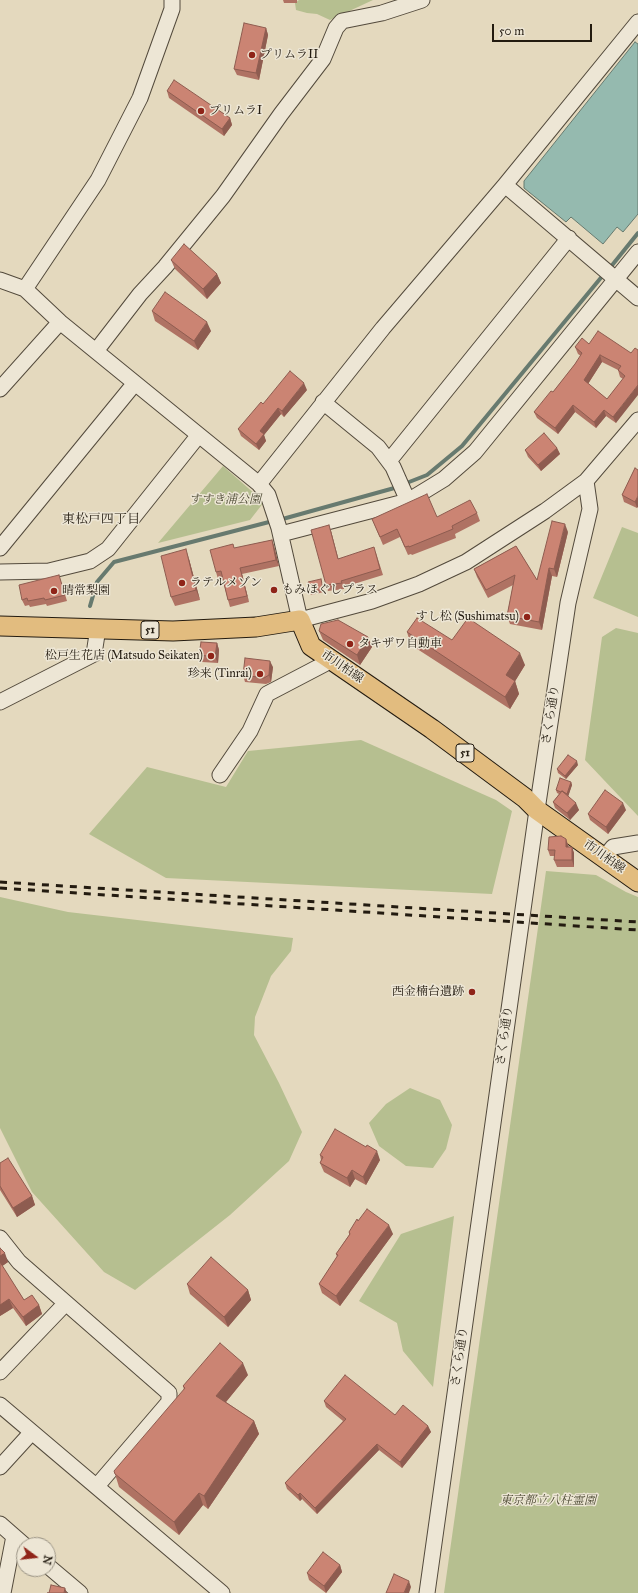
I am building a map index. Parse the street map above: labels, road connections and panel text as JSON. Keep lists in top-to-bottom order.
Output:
{
  "streets": {
    "main road": ["51", "市川柏線"],
    "street": ["さくら通り"]
  },
  "crossings": [
    ["51", "市川柏線"],
    ["市川柏線", "さくら通り"]
  ],
  "districts": ["東松戸四丁目"],
  "parks": ["すすき浦公園", "東京都立八柱霊園"],
  "places": [
    "プリムラII",
    "プリムラI",
    "ラテルメゾン",
    "もみほぐしプラス",
    "晴常梨園",
    "すし松 (Sushimatsu)",
    "タキザワ自動車",
    "松戸生花店 (Matsudo Seikaten)",
    "珍来 (Tinrai)",
    "西金楠台遺跡"
  ],
  "scale_bar": "50 m",
  "north": "right"
}
